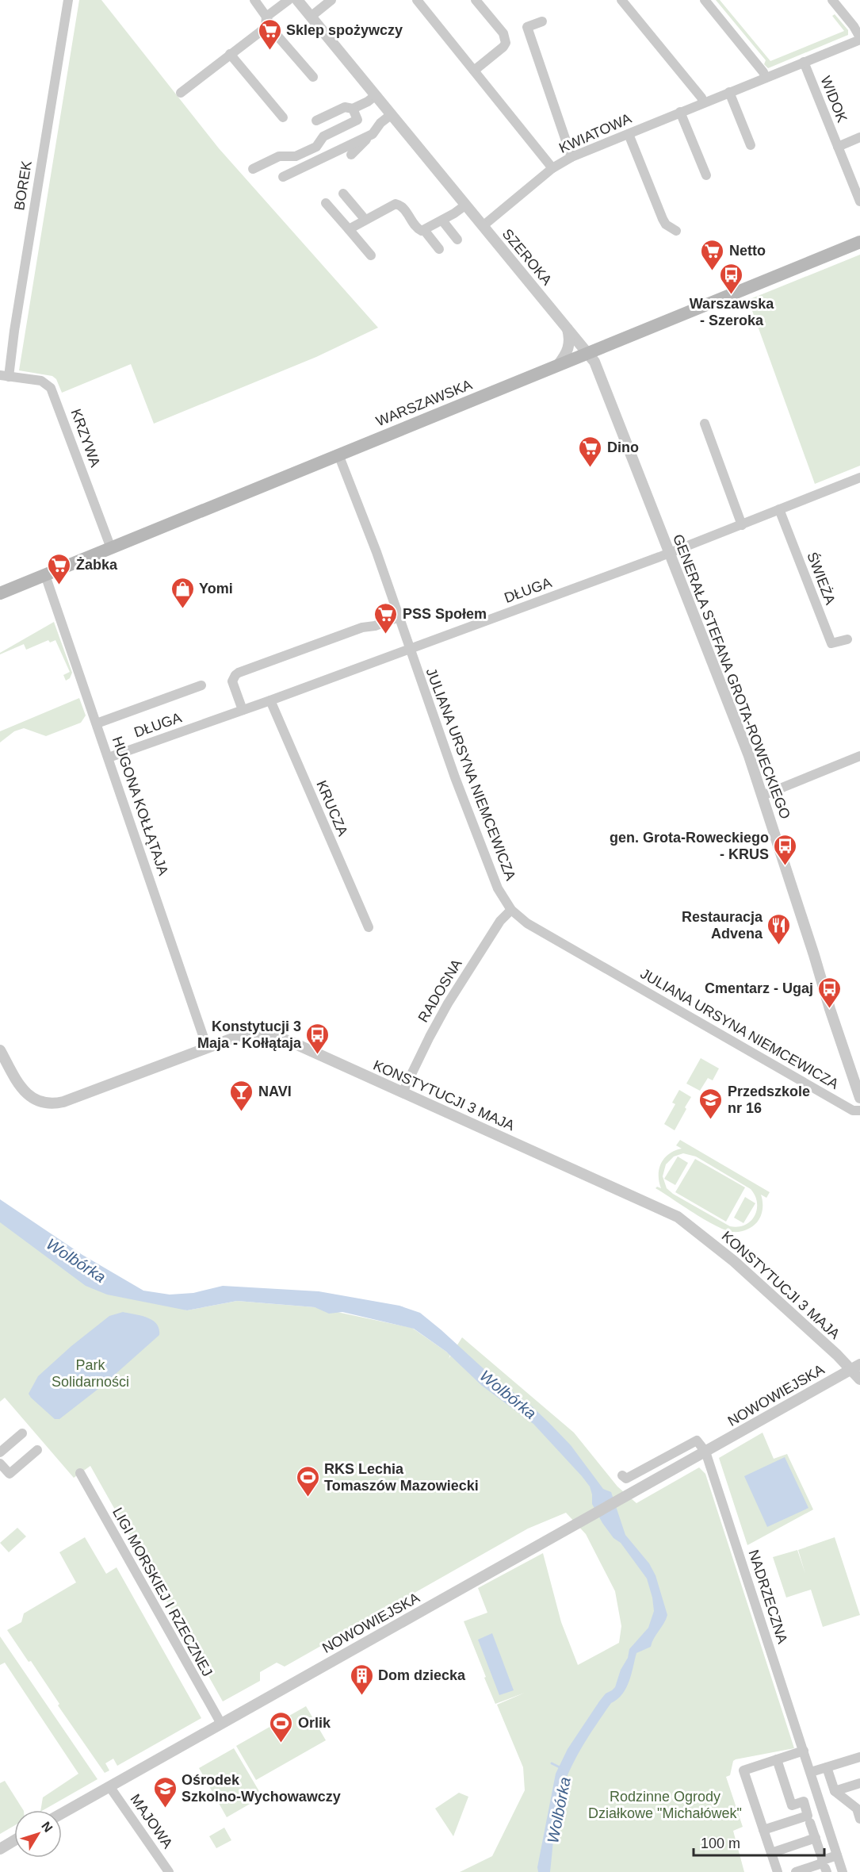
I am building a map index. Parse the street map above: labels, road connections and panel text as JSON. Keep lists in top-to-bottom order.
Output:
{
  "streets": {
    "main road": ["WARSZAWSKA"],
    "street": [
      "WIDOK",
      "KWIATOWA",
      "BOREK",
      "SZEROKA",
      "KRZYWA",
      "ŚWIEŻA",
      "DŁUGA",
      "GENERAŁA STEFANA GROTA-ROWECKIEGO",
      "JULIANA URSYNA NIEMCEWICZA",
      "HUGONA KOŁŁĄTAJA",
      "KRUCZA",
      "RADOSNA",
      "KONSTYTUCJI 3 MAJA",
      "NOWOWIEJSKA",
      "LIGI MORSKIEJ I RZECZNEJ",
      "NADRZECZNA",
      "MAJOWA"
    ]
  },
  "crossings": [
    ["WIDOK", "KWIATOWA"],
    ["KWIATOWA", "SZEROKA"],
    ["BOREK", "KRZYWA"],
    ["SZEROKA", "WARSZAWSKA"],
    ["SZEROKA", "GENERAŁA STEFANA GROTA-ROWECKIEGO"],
    ["WARSZAWSKA", "KRZYWA"],
    ["WARSZAWSKA", "GENERAŁA STEFANA GROTA-ROWECKIEGO"],
    ["WARSZAWSKA", "JULIANA URSYNA NIEMCEWICZA"],
    ["WARSZAWSKA", "HUGONA KOŁŁĄTAJA"],
    ["ŚWIEŻA", "DŁUGA"],
    ["DŁUGA", "GENERAŁA STEFANA GROTA-ROWECKIEGO"],
    ["DŁUGA", "JULIANA URSYNA NIEMCEWICZA"],
    ["DŁUGA", "HUGONA KOŁŁĄTAJA"],
    ["DŁUGA", "KRUCZA"],
    ["JULIANA URSYNA NIEMCEWICZA", "RADOSNA"],
    ["HUGONA KOŁŁĄTAJA", "KONSTYTUCJI 3 MAJA"],
    ["RADOSNA", "KONSTYTUCJI 3 MAJA"],
    ["KONSTYTUCJI 3 MAJA", "NOWOWIEJSKA"],
    ["NOWOWIEJSKA", "LIGI MORSKIEJ I RZECZNEJ"],
    ["NOWOWIEJSKA", "NADRZECZNA"],
    ["NOWOWIEJSKA", "MAJOWA"]
  ],
  "water": ["Wolbórka"],
  "parks": ["Park Solidarności", "Rodzinne Ogrody Działkowe \"Michałówek\""],
  "places": {
    "supermarket": [
      "Sklep spożywczy",
      "Netto",
      "Dino",
      "Żabka",
      "PSS Społem"
    ],
    "bus stop": [
      "Warszawska - Szeroka",
      "gen. Grota-Roweckiego - KRUS",
      "Cmentarz - Ugaj",
      "Konstytucji 3 Maja - Kołłątaja"
    ],
    "shop": ["Yomi"],
    "restaurant": ["Restauracja Advena"],
    "bar": ["NAVI"],
    "school or university": ["Przedszkole nr 16", "Ośrodek Szkolno-Wychowawczy"],
    "sports": ["RKS Lechia Tomaszów Mazowiecki", "Orlik"],
    "building": ["Dom dziecka"]
  },
  "scale_bar": "100 m",
  "north": "top right"
}
